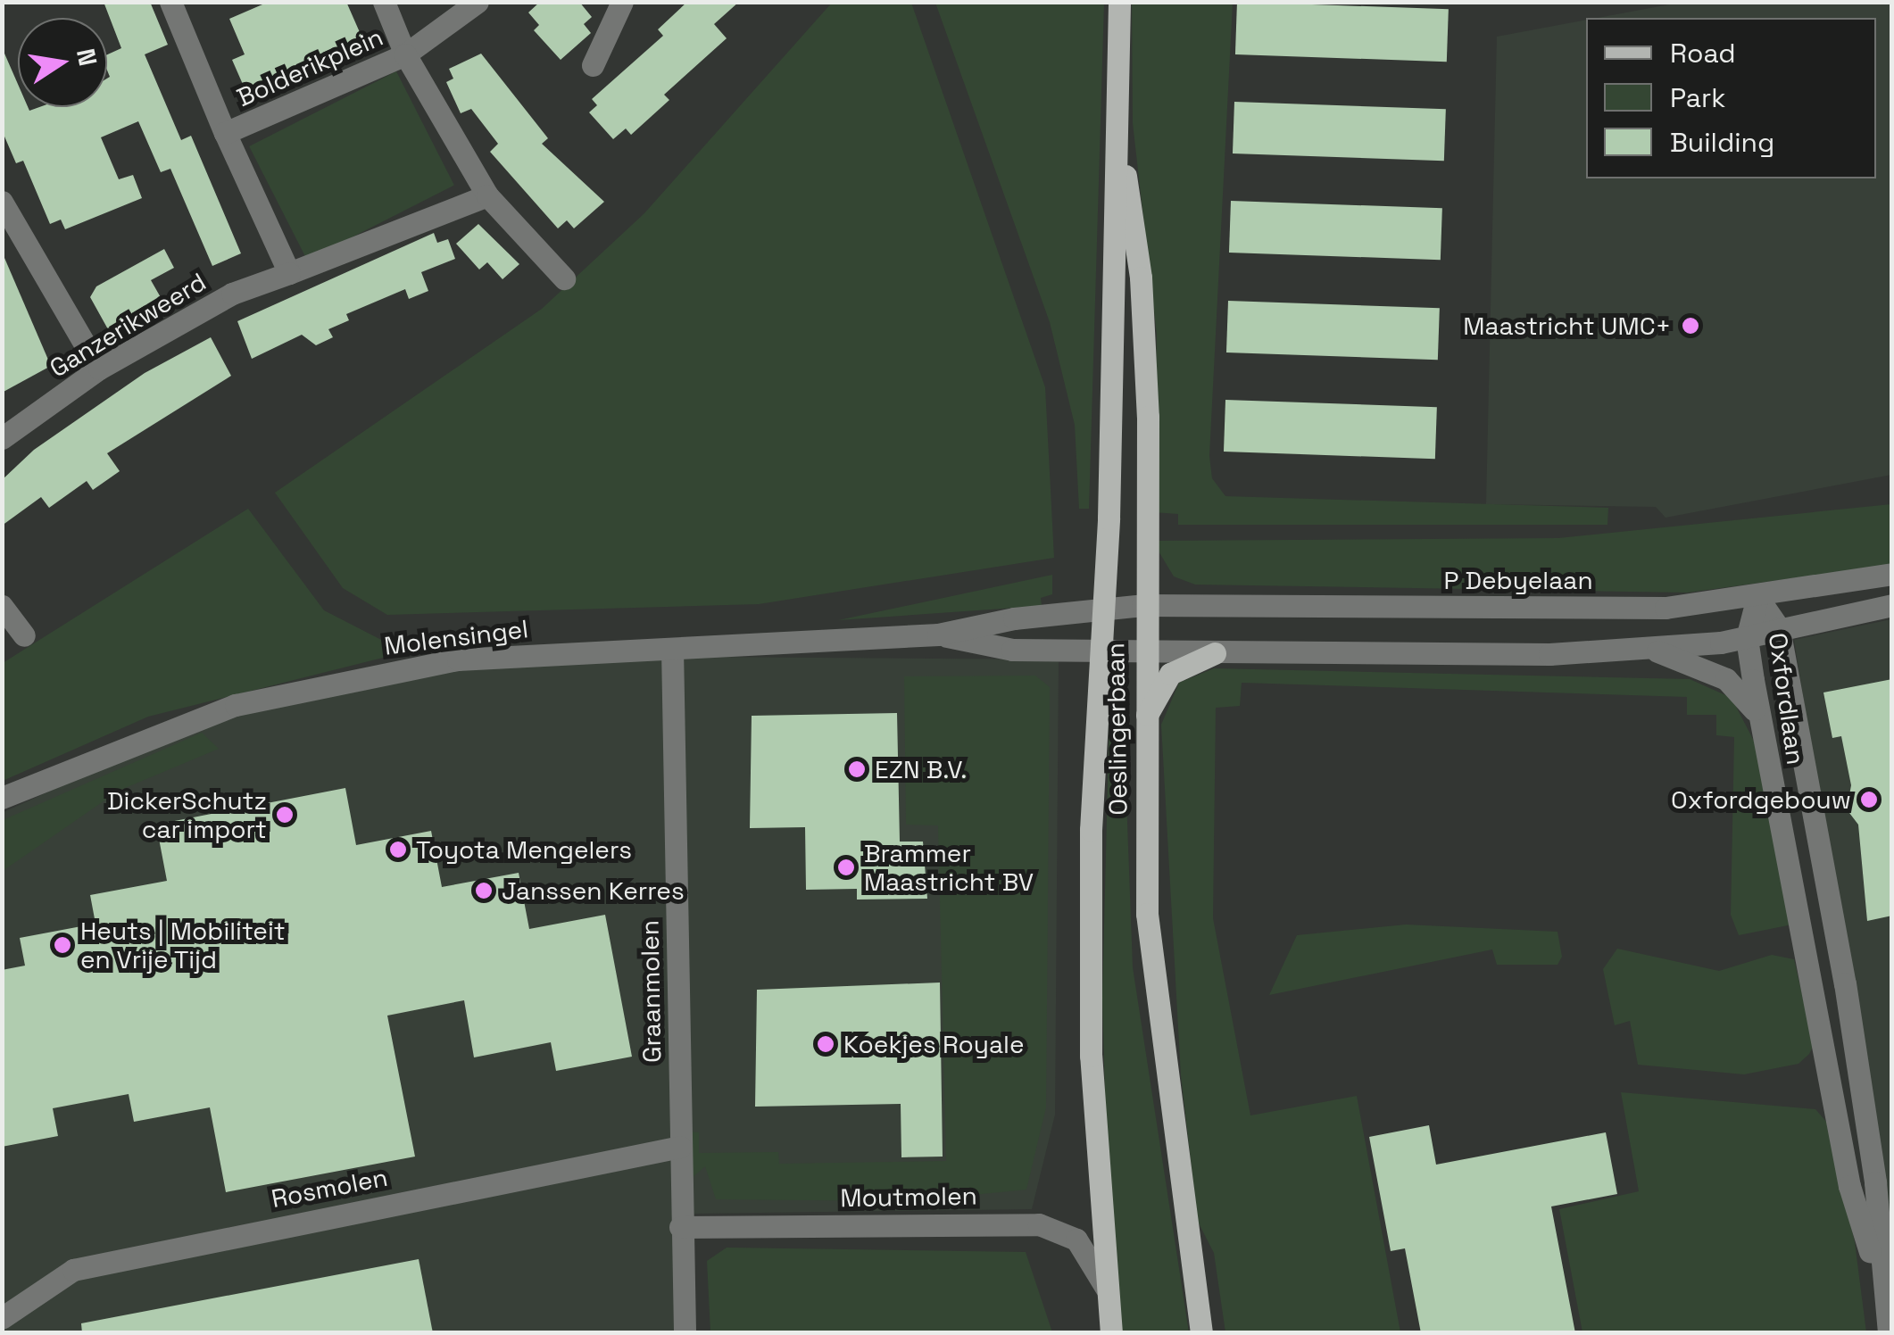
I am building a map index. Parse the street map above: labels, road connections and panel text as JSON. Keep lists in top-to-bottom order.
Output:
{
  "streets": {
    "main road": ["Oeslingerbaan"],
    "street": [
      "Bolderikplein",
      "Ganzerikweerd",
      "P Debyelaan",
      "Molensingel",
      "Oxfordlaan",
      "Graanmolen",
      "Rosmolen",
      "Moutmolen"
    ]
  },
  "crossings": [
    ["Bolderikplein", "Ganzerikweerd"],
    ["P Debyelaan", "Molensingel"],
    ["P Debyelaan", "Oxfordlaan"],
    ["P Debyelaan", "Oeslingerbaan"],
    ["Molensingel", "Oeslingerbaan"],
    ["Molensingel", "Graanmolen"],
    ["Oeslingerbaan", "Moutmolen"],
    ["Graanmolen", "Rosmolen"],
    ["Graanmolen", "Moutmolen"]
  ],
  "places": [
    "Maastricht UMC+",
    "EZN B.V.",
    "Oxfordgebouw",
    "DickerSchutz car import",
    "Toyota Mengelers",
    "Brammer Maastricht BV",
    "Janssen Kerres",
    "Heuts | Mobiliteit en Vrije Tijd",
    "Koekjes Royale"
  ],
  "legend": ["Road", "Park", "Building"],
  "north": "right"
}
